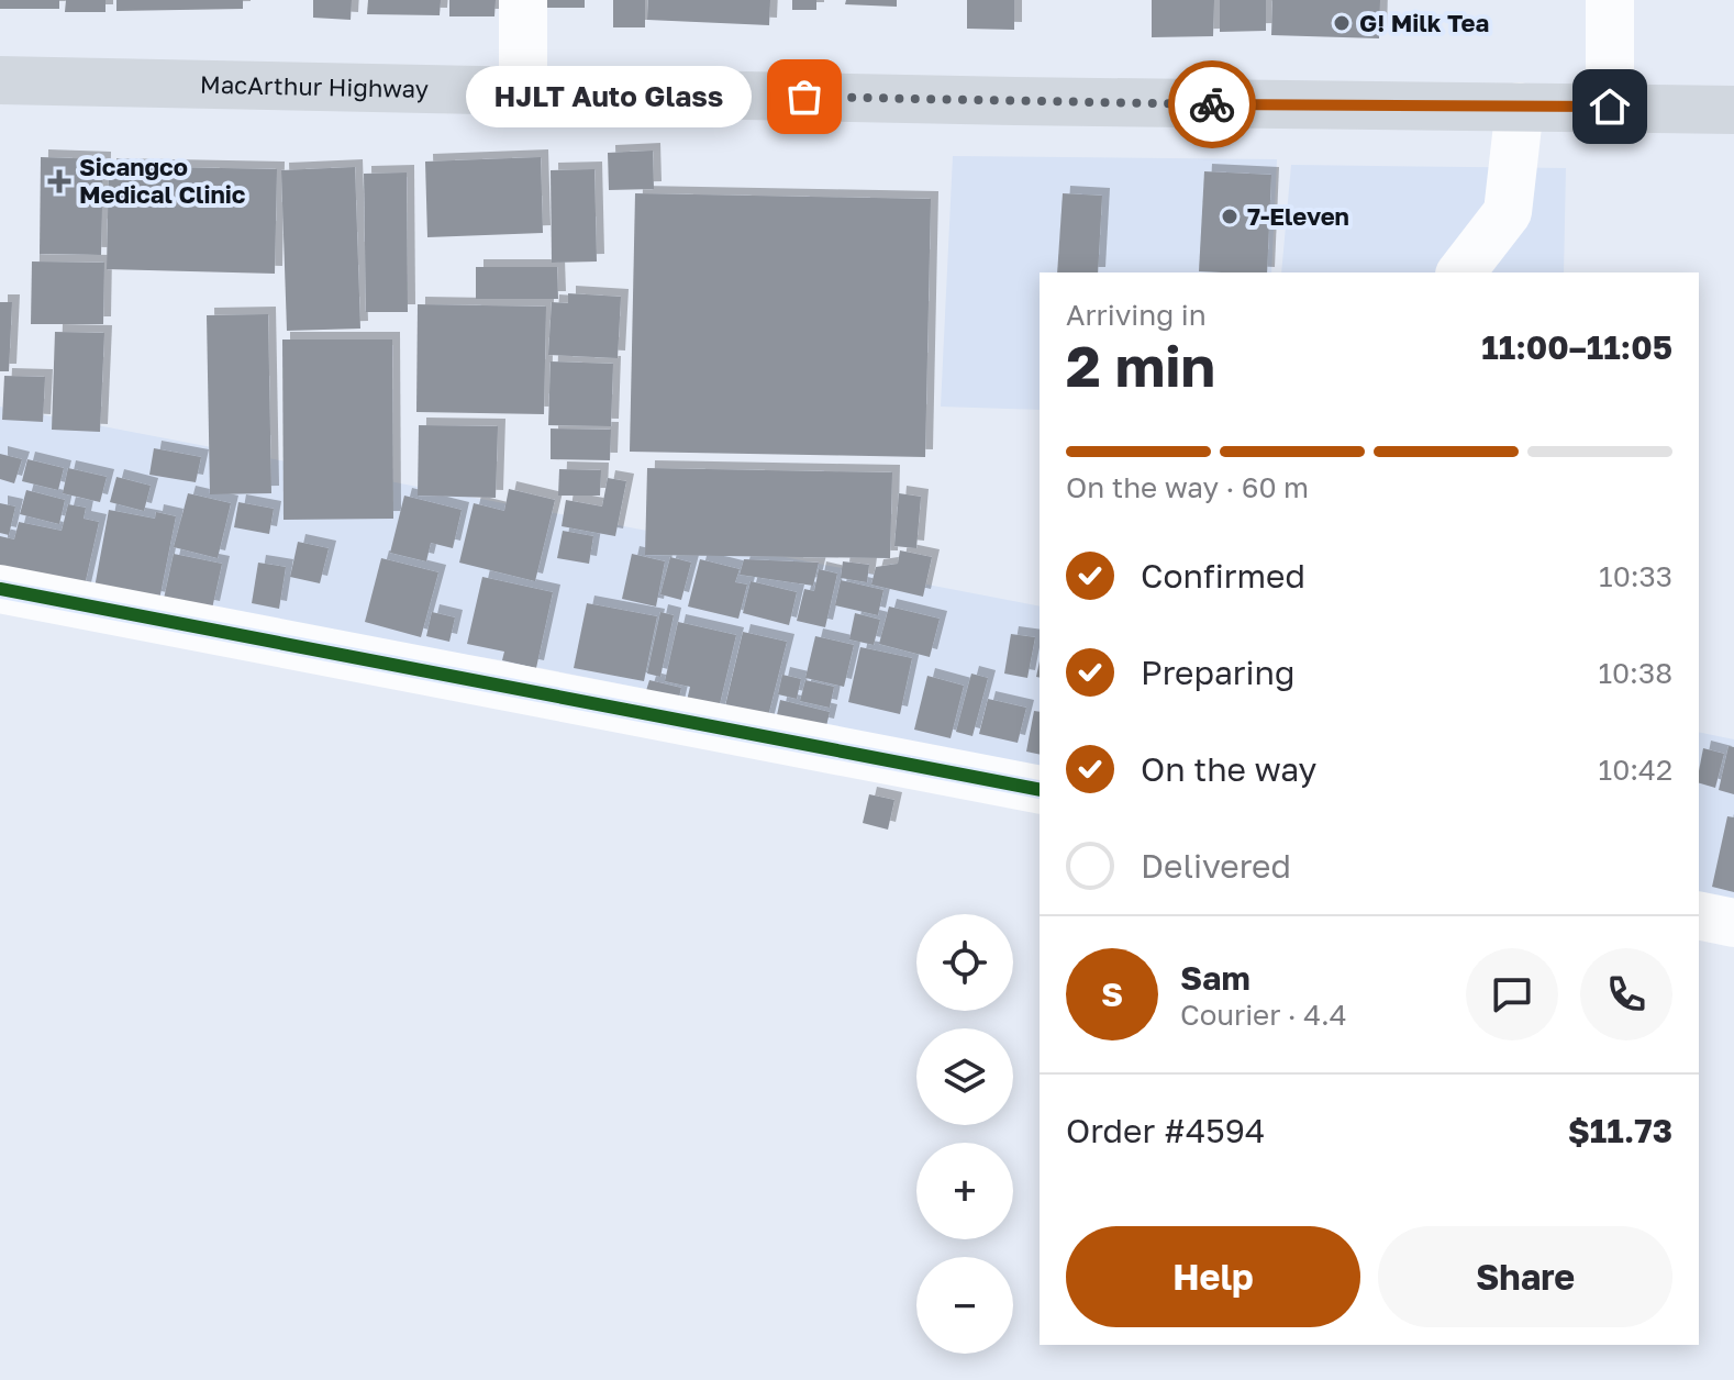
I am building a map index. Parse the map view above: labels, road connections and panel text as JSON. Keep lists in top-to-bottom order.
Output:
{
  "streets": {
    "highway": ["MacArthur Highway"]
  },
  "places": {
    "other": ["G! Milk Tea", "HJLT Auto Glass", "7-Eleven"],
    "health": ["Sicangco Medical Clinic"]
  },
  "page": {
    "bubble": "HJLT Auto Glass",
    "heading": ["2 min", "Arriving in", "11:00–11:05"],
    "panel": [
      "Sam",
      "Courier · 4.4",
      "Order #4594",
      "$11.73"
    ],
    "bar": "On the way · 60 m",
    "list": [
      ["Confirmed", "10:33"],
      ["Preparing", "10:38"],
      ["On the way", "10:42"],
      "Delivered"
    ],
    "map_buttons": ["+", "−"],
    "round": "S",
    "buttons": ["Help", "Share"]
  }
}
